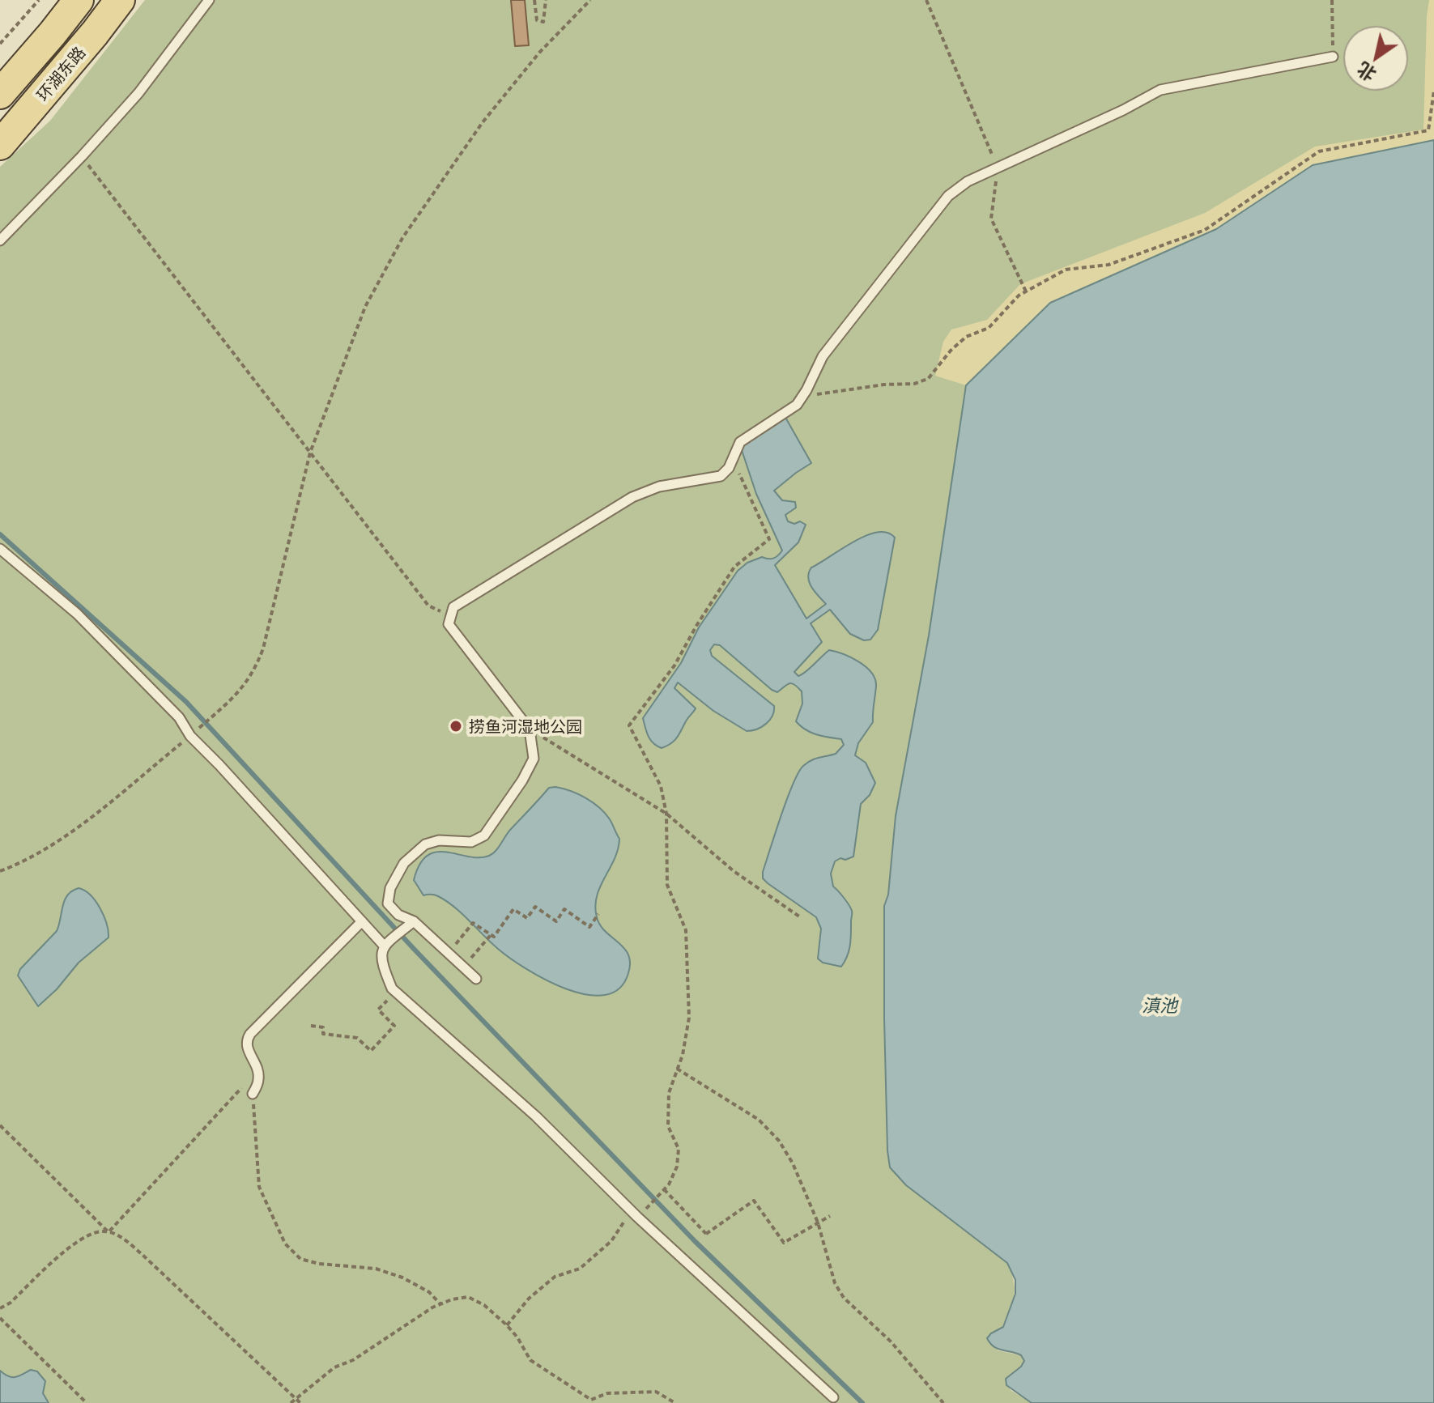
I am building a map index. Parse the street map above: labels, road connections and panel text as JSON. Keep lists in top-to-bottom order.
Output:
{
  "streets": {
    "main road": ["环湖东路"]
  },
  "water": ["滇池"],
  "places": ["捞鱼河湿地公园"],
  "north": "bottom left"
}
